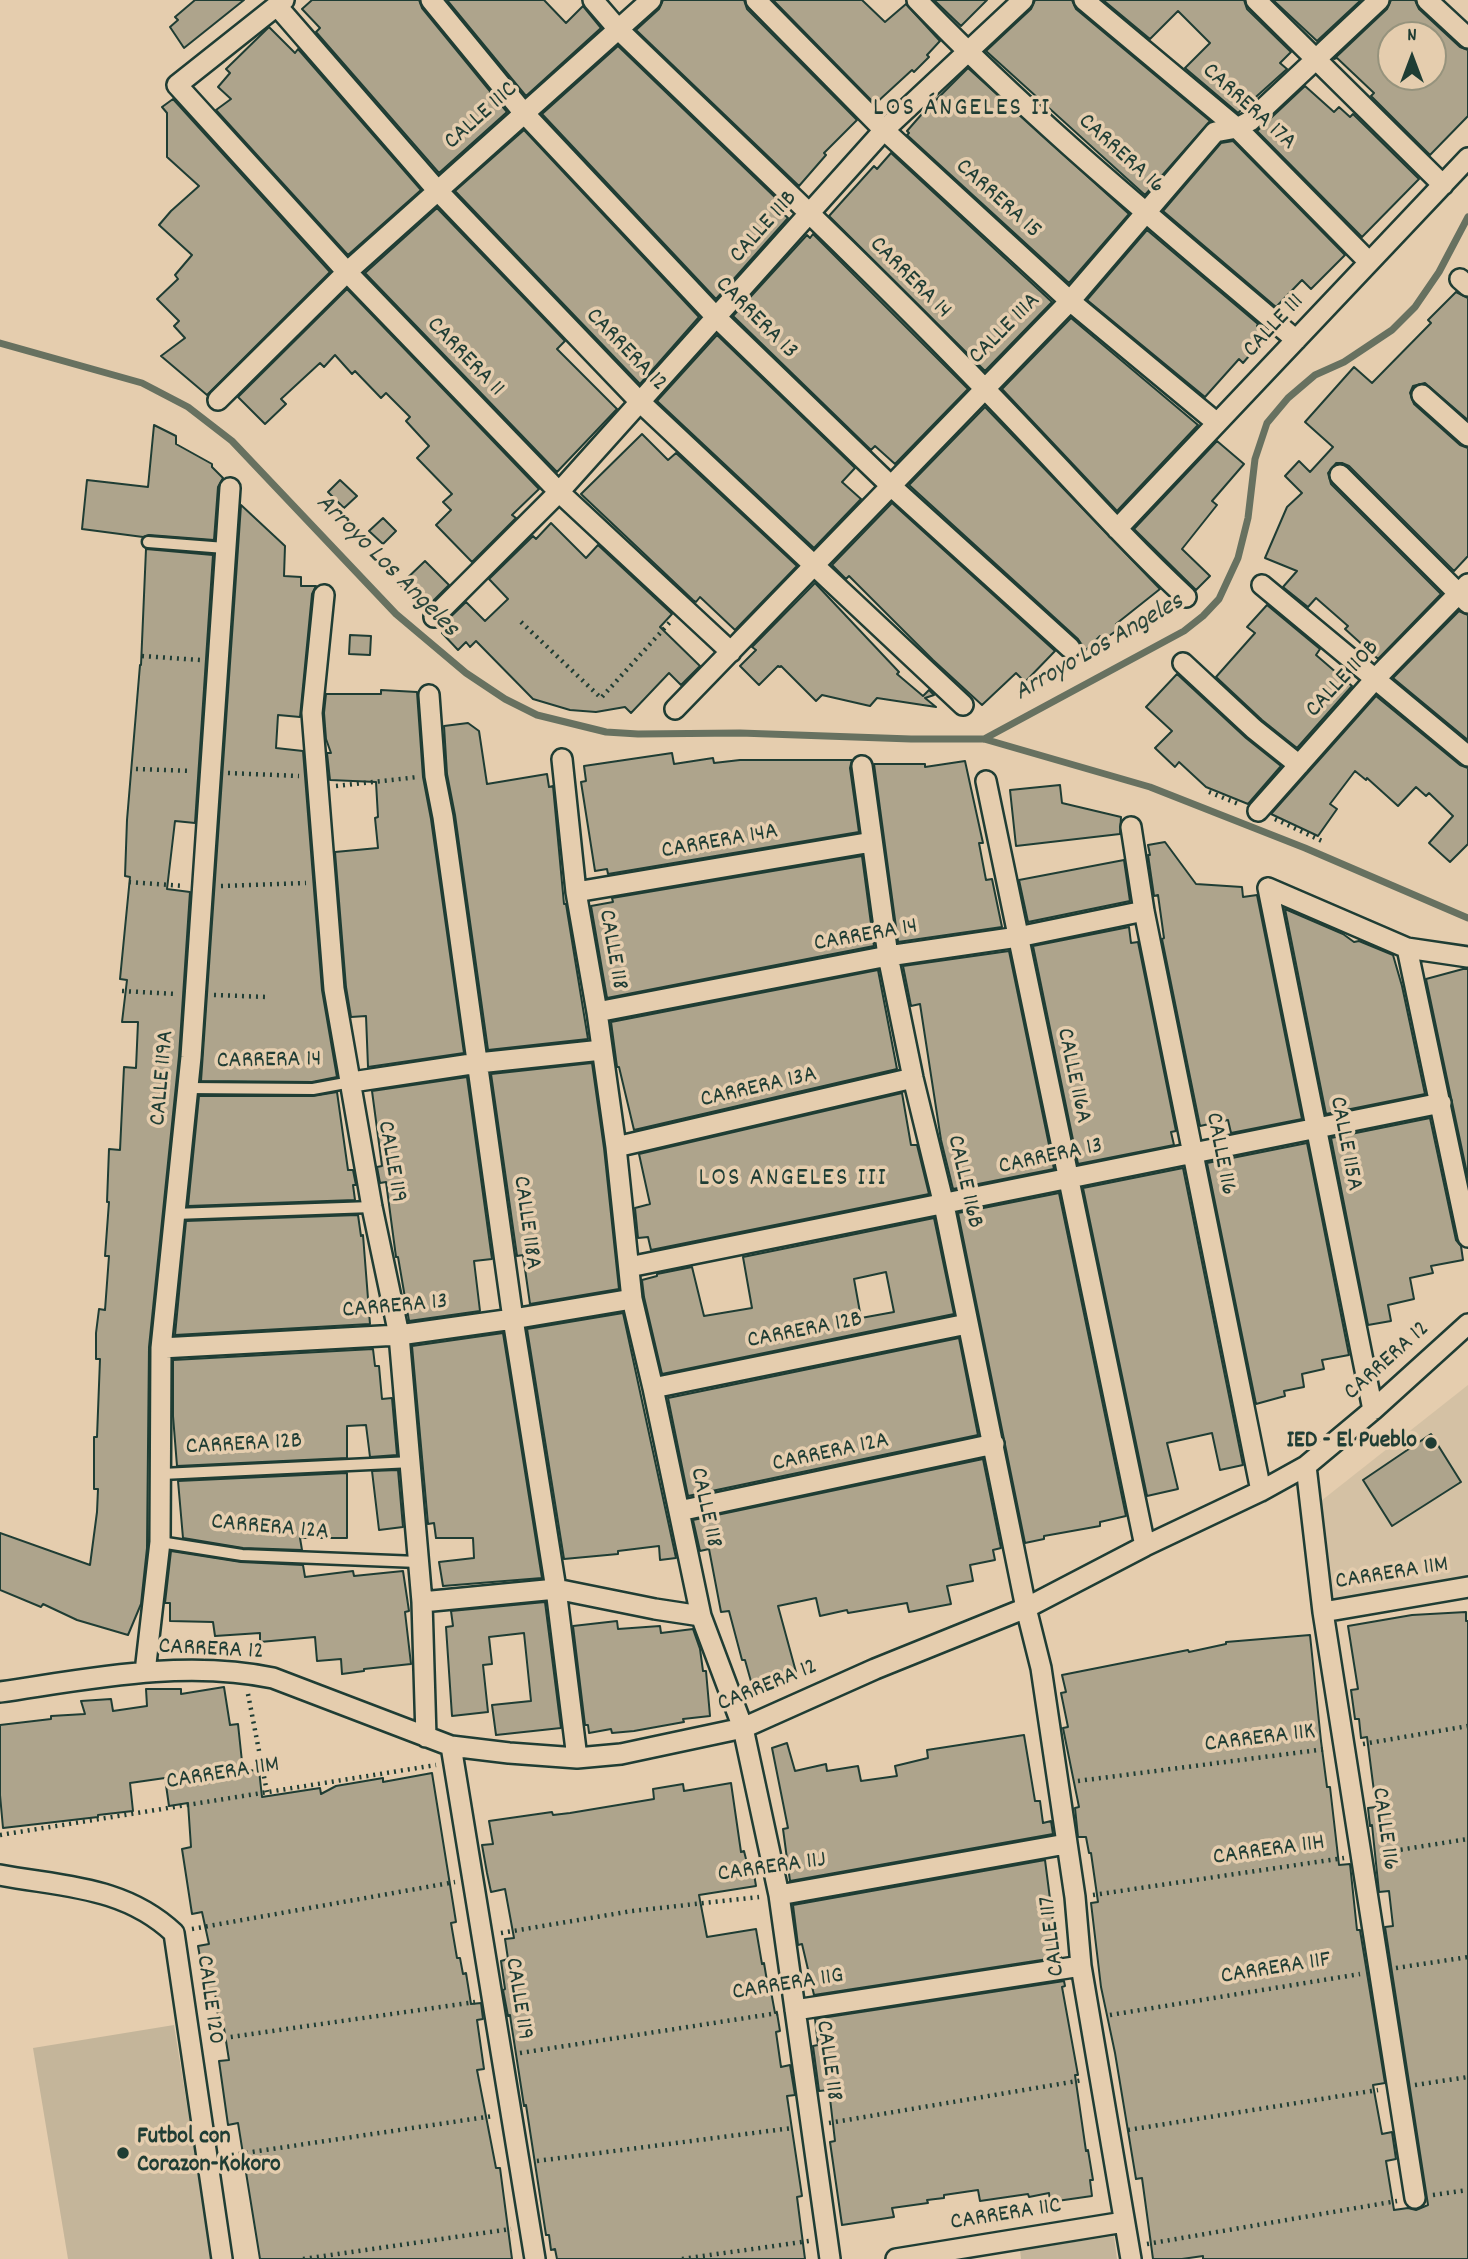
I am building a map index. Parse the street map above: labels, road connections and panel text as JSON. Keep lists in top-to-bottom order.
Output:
{
  "streets": {
    "street": [
      "CARRERA 17A",
      "CALLE 111C",
      "CARRERA 16",
      "CARRERA 15",
      "CALLE 111B",
      "CARRERA 14",
      "CARRERA 13",
      "CALLE 111",
      "CALLE 111A",
      "CARRERA 12",
      "CARRERA 11",
      "CALLE 110B",
      "CARRERA 14A",
      "CALLE 118",
      "CALLE 116A",
      "CALLE 119A",
      "CARRERA 13A",
      "CALLE 115A",
      "CALLE 116",
      "CALLE 119",
      "CALLE 116B",
      "CALLE 118A",
      "CARRERA 12B",
      "CARRERA 12A",
      "CARRERA 11M",
      "CARRERA 11J",
      "CALLE 117",
      "CARRERA 11G",
      "CALLE 120",
      "CARRERA 11C"
    ],
    "path": ["CARRERA 11K", "CARRERA 11H", "CARRERA 11F"]
  },
  "crossings": [
    ["CARRERA 17A", "CALLE 111"],
    ["CARRERA 17A", "CALLE 111A"],
    ["CALLE 111C", "CARRERA 14"],
    ["CALLE 111C", "CARRERA 13"],
    ["CALLE 111C", "CARRERA 12"],
    ["CALLE 111C", "CARRERA 11"],
    ["CARRERA 16", "CALLE 111B"],
    ["CARRERA 16", "CALLE 111"],
    ["CARRERA 16", "CALLE 111A"],
    ["CARRERA 15", "CALLE 111B"],
    ["CARRERA 15", "CALLE 111"],
    ["CARRERA 15", "CALLE 111A"],
    ["CALLE 111B", "CARRERA 14"],
    ["CALLE 111B", "CARRERA 13"],
    ["CALLE 111B", "CARRERA 12"],
    ["CALLE 111B", "CARRERA 11"],
    ["CARRERA 14", "CALLE 111"],
    ["CARRERA 14", "CALLE 111A"],
    ["CARRERA 14", "CALLE 118"],
    ["CARRERA 14", "CALLE 116A"],
    ["CARRERA 14", "CALLE 119A"],
    ["CARRERA 14", "CALLE 116"],
    ["CARRERA 14", "CALLE 119"],
    ["CARRERA 14", "CALLE 116B"],
    ["CARRERA 14", "CALLE 118A"],
    ["CARRERA 13", "CALLE 111A"],
    ["CARRERA 13", "CALLE 118"],
    ["CARRERA 13", "CALLE 116A"],
    ["CARRERA 13", "CALLE 119A"],
    ["CARRERA 13", "CALLE 115A"],
    ["CARRERA 13", "CALLE 116"],
    ["CARRERA 13", "CALLE 119"],
    ["CARRERA 13", "CALLE 116B"],
    ["CARRERA 13", "CALLE 118A"],
    ["CALLE 111A", "CARRERA 12"],
    ["CALLE 111A", "CARRERA 11"],
    ["CARRERA 12", "CARRERA 11"],
    ["CARRERA 12", "CALLE 118"],
    ["CARRERA 12", "CALLE 116A"],
    ["CARRERA 12", "CALLE 119A"],
    ["CARRERA 12", "CALLE 115A"],
    ["CARRERA 12", "CALLE 116"],
    ["CARRERA 12", "CALLE 119"],
    ["CARRERA 12", "CALLE 116B"],
    ["CARRERA 12", "CALLE 118A"],
    ["CARRERA 12", "CARRERA 11M"],
    ["CARRERA 12", "CALLE 117"],
    ["CARRERA 14A", "CALLE 118"],
    ["CARRERA 14A", "CALLE 116B"],
    ["CALLE 118", "CARRERA 13A"],
    ["CALLE 118", "CARRERA 12B"],
    ["CALLE 118", "CARRERA 12A"],
    ["CALLE 118", "CARRERA 11J"],
    ["CALLE 118", "CARRERA 11G"],
    ["CALLE 119A", "CARRERA 12B"],
    ["CALLE 119A", "CARRERA 12A"],
    ["CARRERA 13A", "CALLE 116B"],
    ["CALLE 116", "CARRERA 11M"],
    ["CALLE 116", "CARRERA 11K"],
    ["CALLE 116", "CARRERA 11H"],
    ["CALLE 116", "CARRERA 11F"],
    ["CALLE 119", "CARRERA 12B"],
    ["CALLE 119", "CARRERA 12A"],
    ["CALLE 119", "CARRERA 11M"],
    ["CALLE 119", "CARRERA 11J"],
    ["CALLE 119", "CARRERA 11G"],
    ["CALLE 116B", "CARRERA 12B"],
    ["CALLE 116B", "CARRERA 12A"],
    ["CALLE 116B", "CALLE 117"],
    ["CARRERA 11K", "CALLE 117"],
    ["CARRERA 11H", "CALLE 117"],
    ["CARRERA 11J", "CALLE 117"],
    ["CALLE 117", "CARRERA 11F"],
    ["CALLE 117", "CARRERA 11G"],
    ["CALLE 117", "CARRERA 11C"]
  ],
  "districts": ["LOS ÁNGELES II", "LOS ANGELES III"],
  "water": ["Arroyo Los Angeles"],
  "places": ["IED - El Pueblo", "Futbol con Corazon-Kokoro"],
  "north": "top"
}
